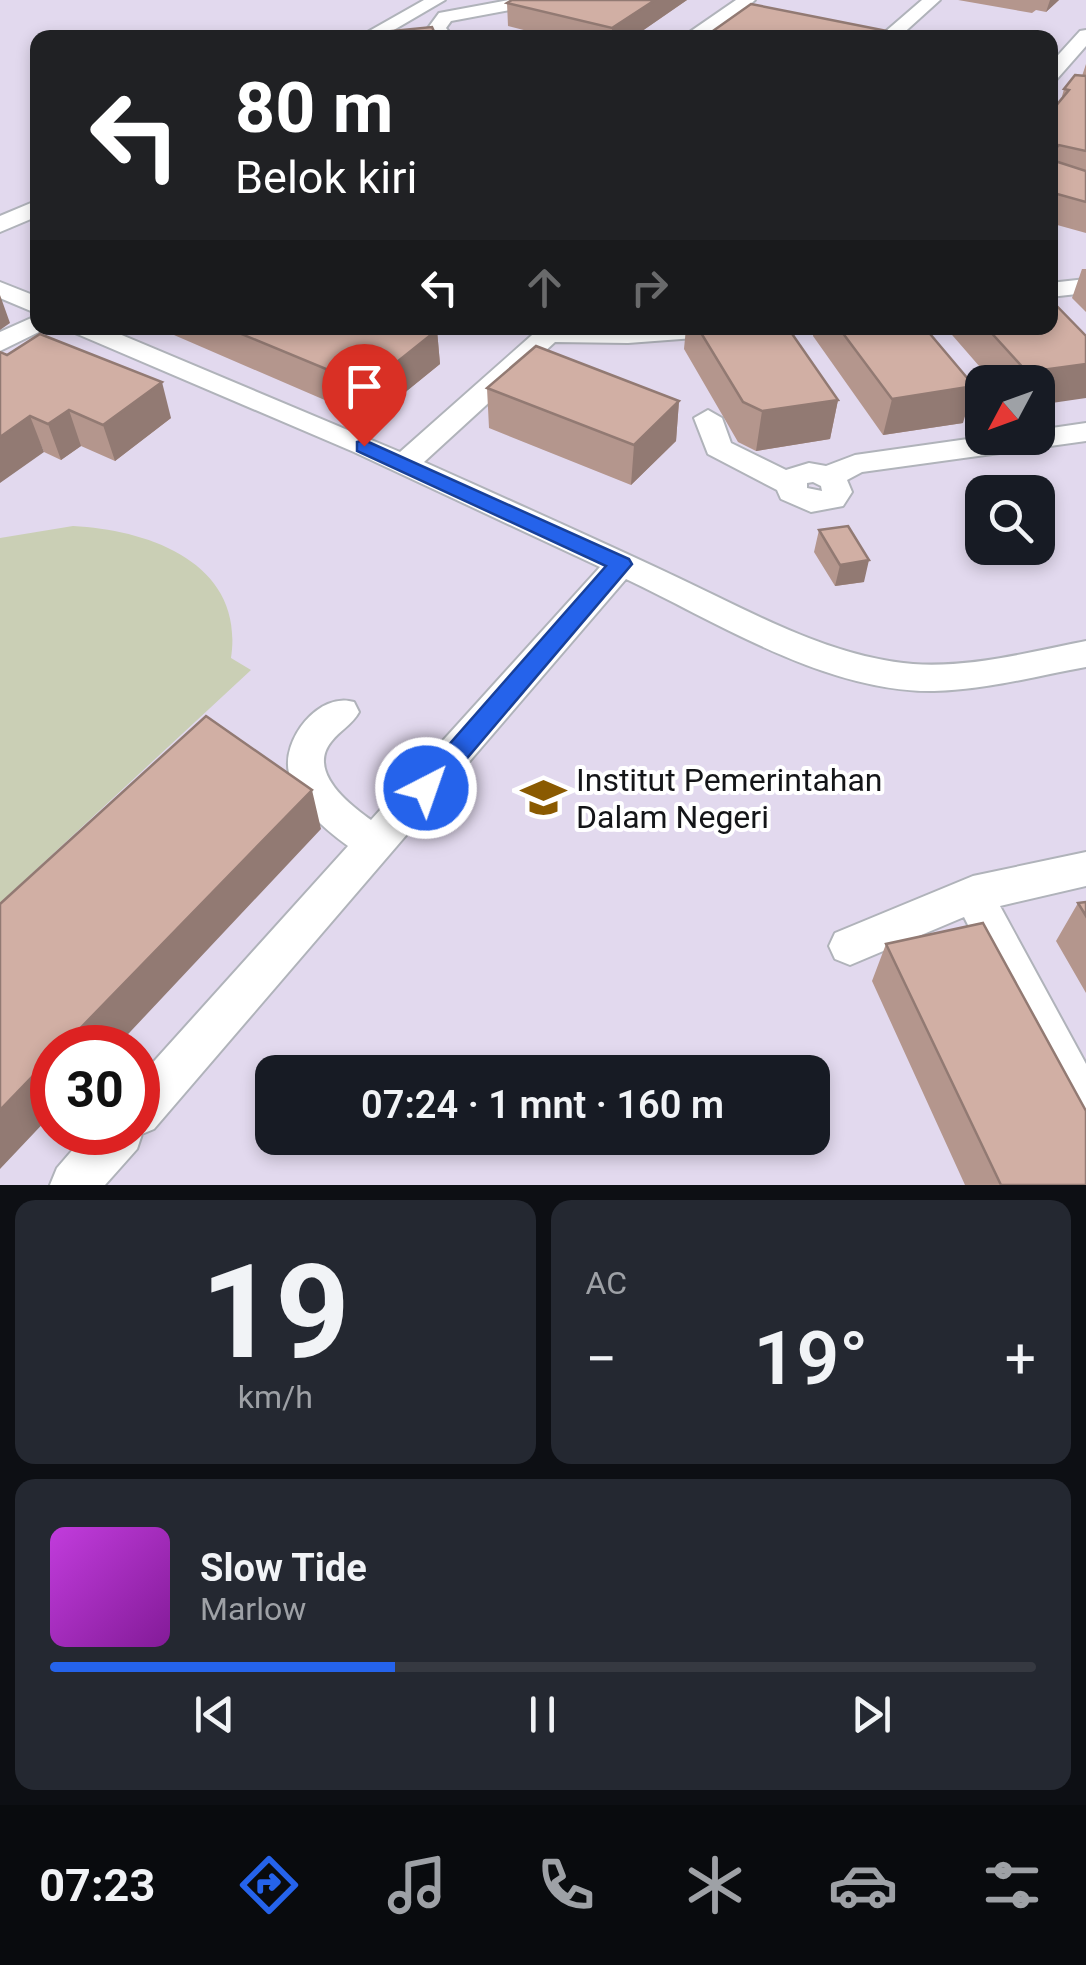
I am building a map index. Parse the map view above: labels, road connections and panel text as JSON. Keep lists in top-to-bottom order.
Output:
{
  "places": {
    "school or university": ["Institut Pemerintahan Dalam Negeri"]
  },
  "north": "bottom left",
  "page": {
    "turn": ["80 m", "Belok kiri"],
    "limit": "30",
    "trip": "07:24 · 1 mnt · 160 m",
    "tile": [
      ["19", "km/h"],
      "AC"
    ],
    "heat": ["−", "19°", "+"],
    "song": ["Slow Tide", "Marlow"],
    "tabs": "07:23"
  }
}
